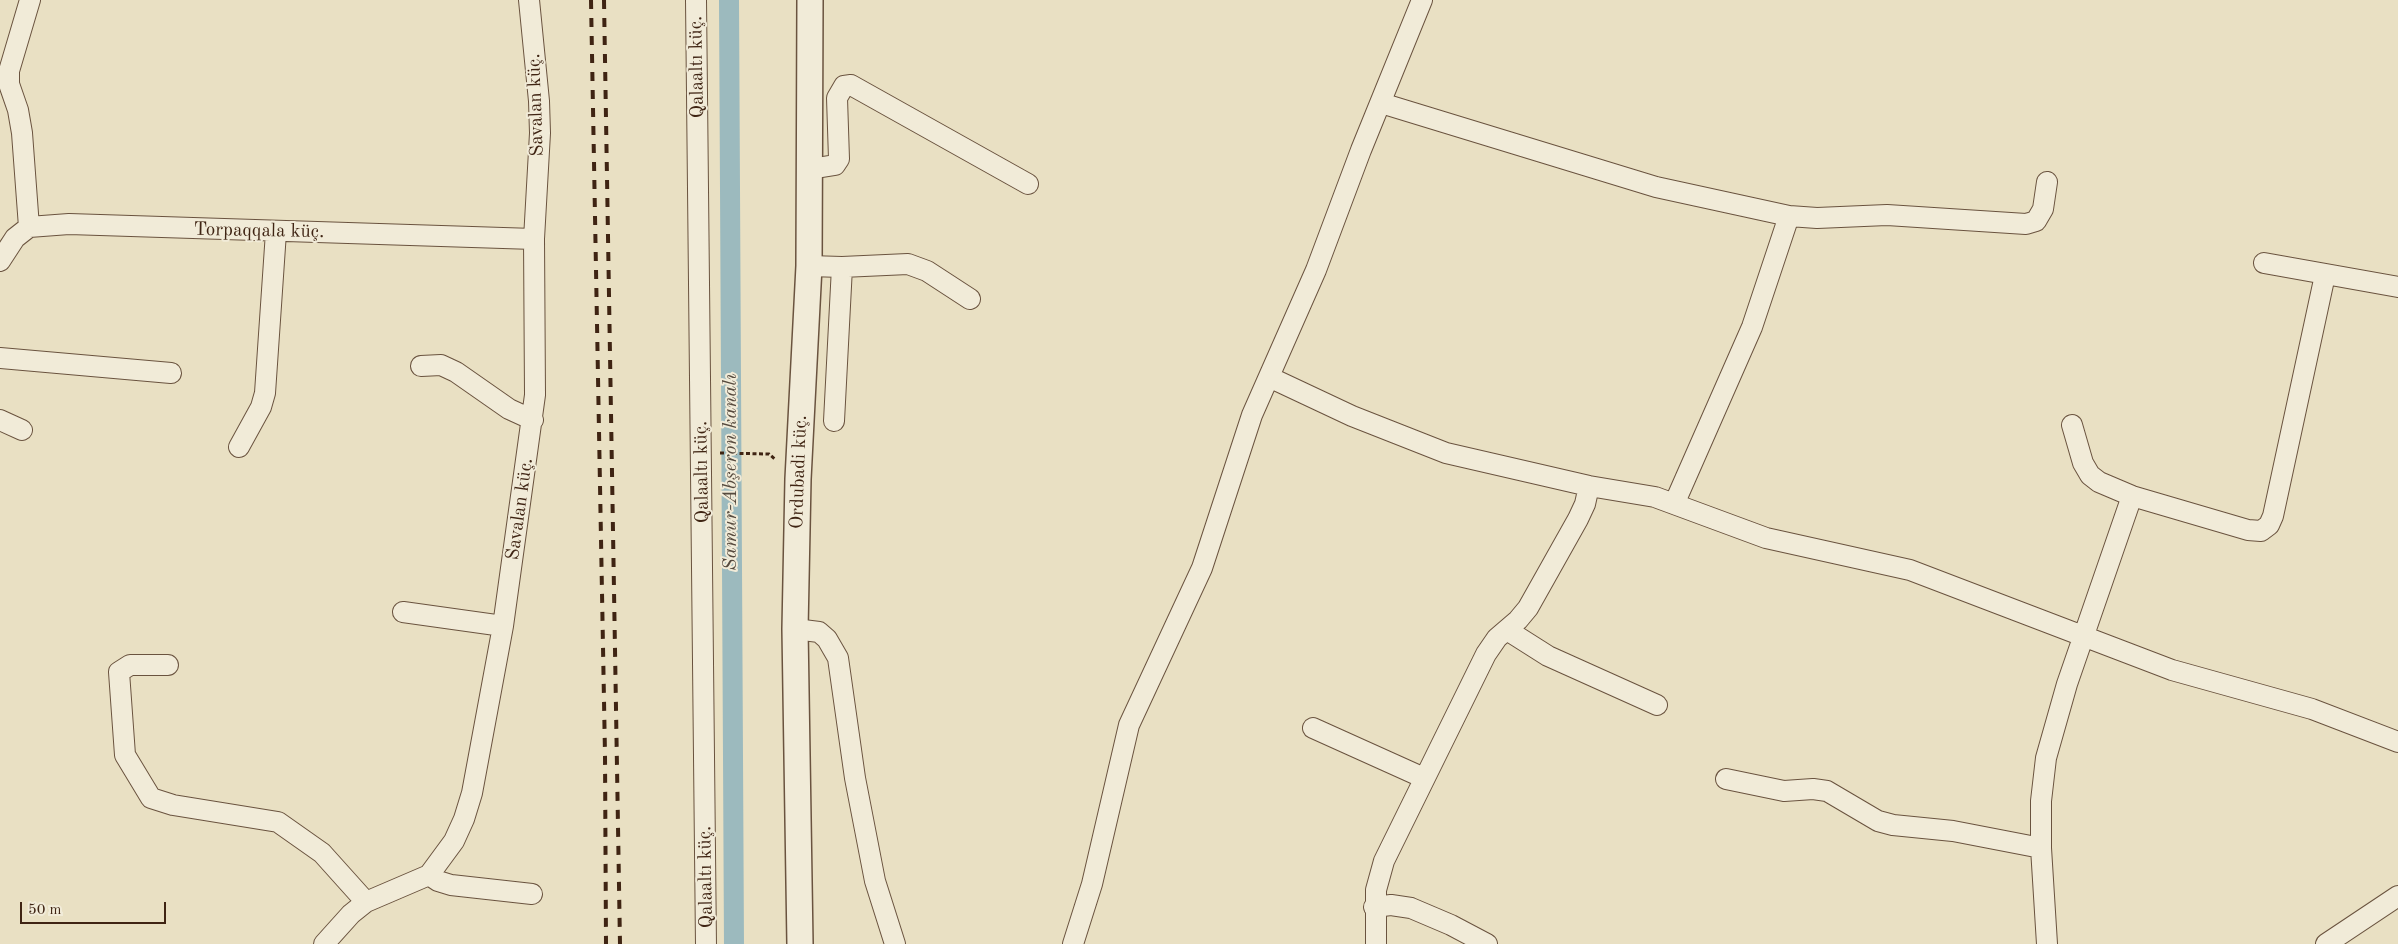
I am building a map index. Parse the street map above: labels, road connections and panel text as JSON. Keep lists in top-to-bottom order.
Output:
{
  "streets": {
    "street": [
      "Qalaaltı küç.",
      "Savalan küç.",
      "Torpaqqala küç.",
      "Ordubadi küç."
    ]
  },
  "crossings": [
    ["Savalan küç.", "Torpaqqala küç."]
  ],
  "water": ["Samur-Abşeron kanalı"],
  "scale_bar": "50 m"
}
